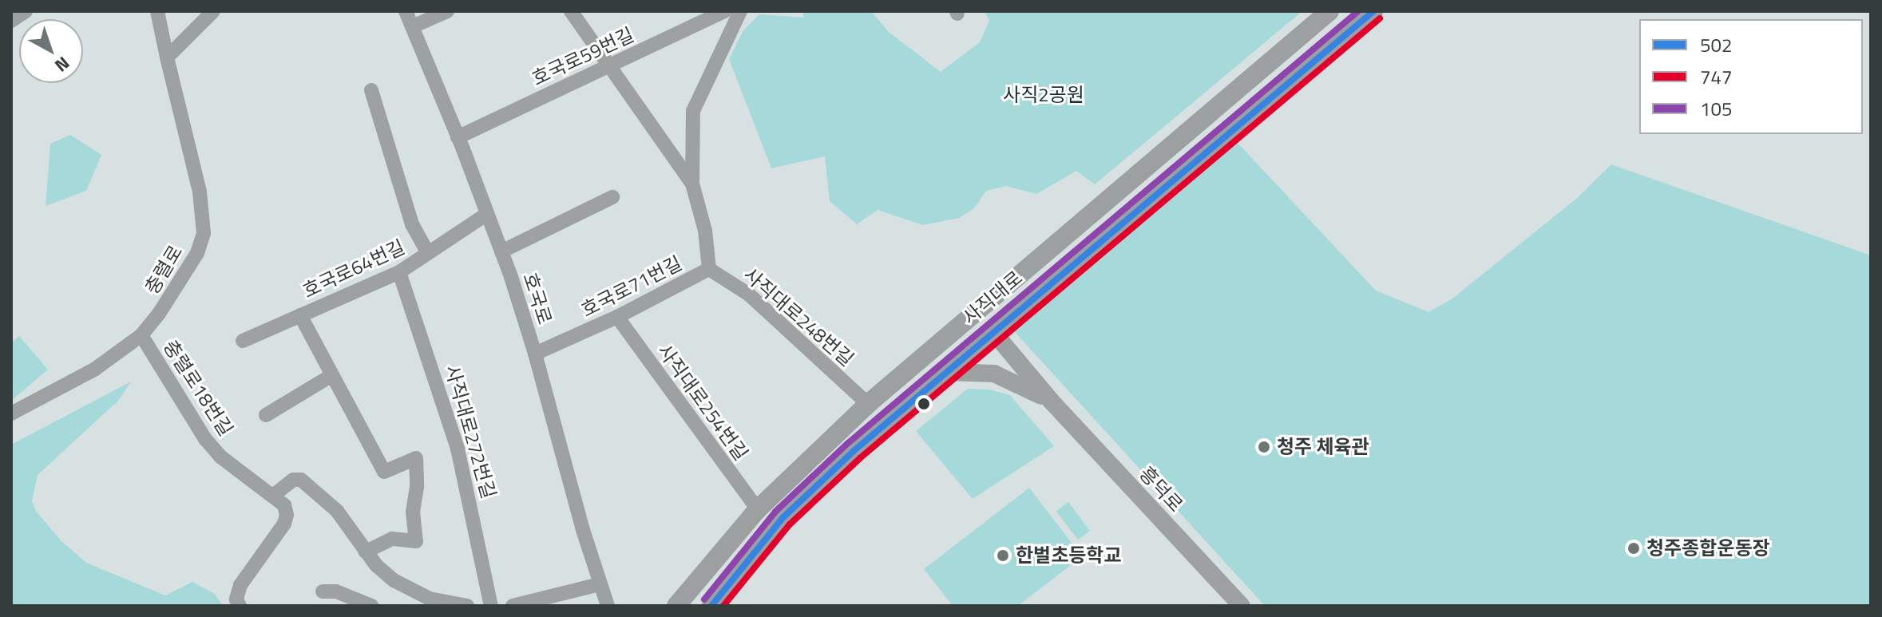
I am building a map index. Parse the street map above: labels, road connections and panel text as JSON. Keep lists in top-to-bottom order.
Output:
{
  "streets": {
    "main road": ["사직대로"],
    "street": [
      "호국로59번길",
      "호국로64번길",
      "충렬로",
      "호국로71번길",
      "호국로",
      "사직대로248번길",
      "충렬로18번길",
      "사직대로254번길",
      "사직대로272번길",
      "흥덕로"
    ]
  },
  "crossings": [
    ["호국로59번길", "호국로"],
    ["호국로64번길", "호국로"],
    ["호국로64번길", "사직대로272번길"],
    ["충렬로", "충렬로18번길"],
    ["호국로71번길", "호국로"],
    ["호국로71번길", "사직대로248번길"],
    ["호국로71번길", "사직대로254번길"],
    ["사직대로", "사직대로248번길"],
    ["사직대로", "사직대로254번길"],
    ["사직대로", "흥덕로"]
  ],
  "parks": ["사직2공원"],
  "places": ["청주 체육관", "청주종합운동장", "한벌초등학교"],
  "lines": ["transit line 502", "transit line 105", "transit line 747"],
  "legend": ["502", "747", "105"],
  "north": "bottom right"
}
